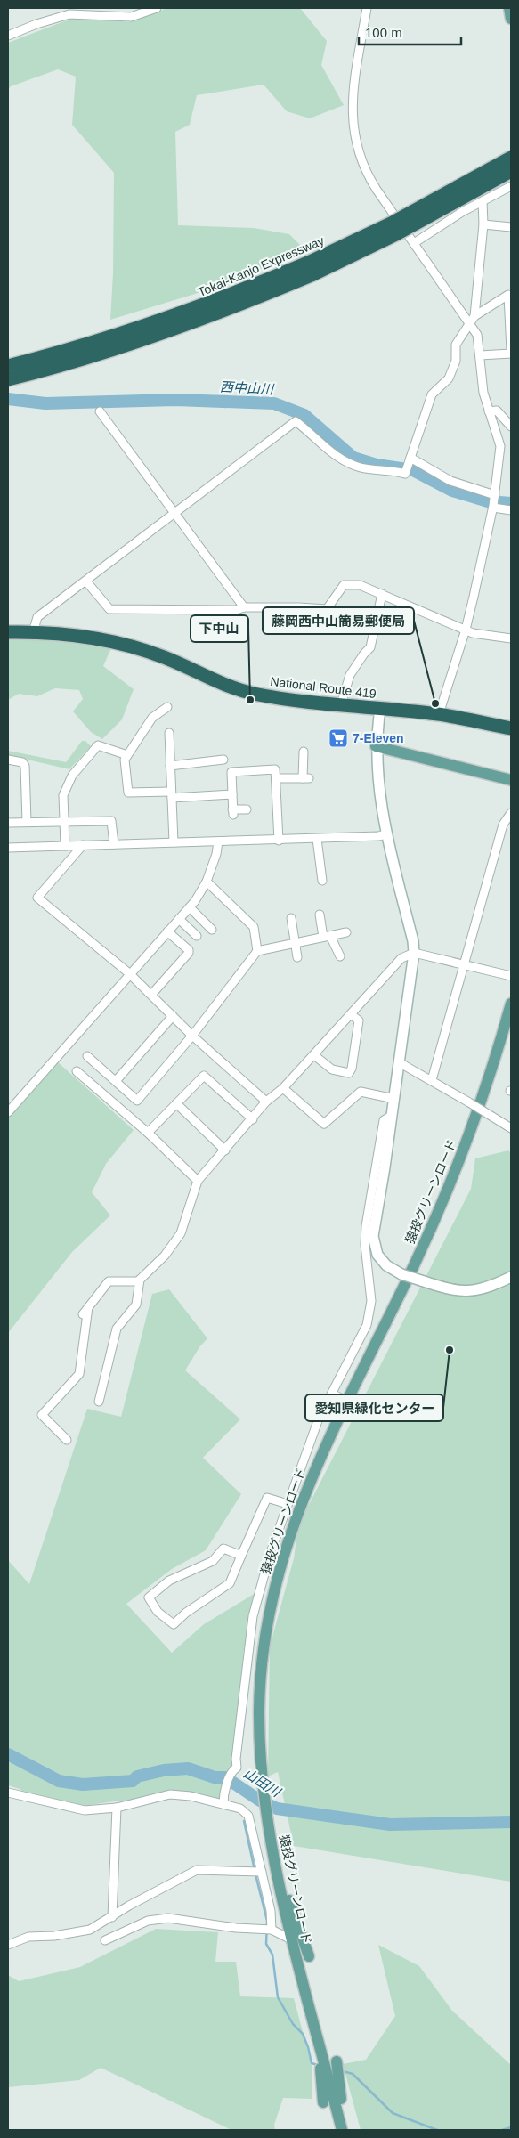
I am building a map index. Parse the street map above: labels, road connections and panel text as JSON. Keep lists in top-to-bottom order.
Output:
{
  "streets": {
    "highway": ["Tokai-Kanjo Expressway", "National Route 419"],
    "main road": ["猿投グリーンロード"]
  },
  "water": ["西中山川", "山田川"],
  "places": {
    "other": ["下中山", "藤岡西中山簡易郵便局", "愛知県緑化センター"],
    "supermarket": ["7-Eleven"]
  },
  "scale_bar": "100 m"
}
